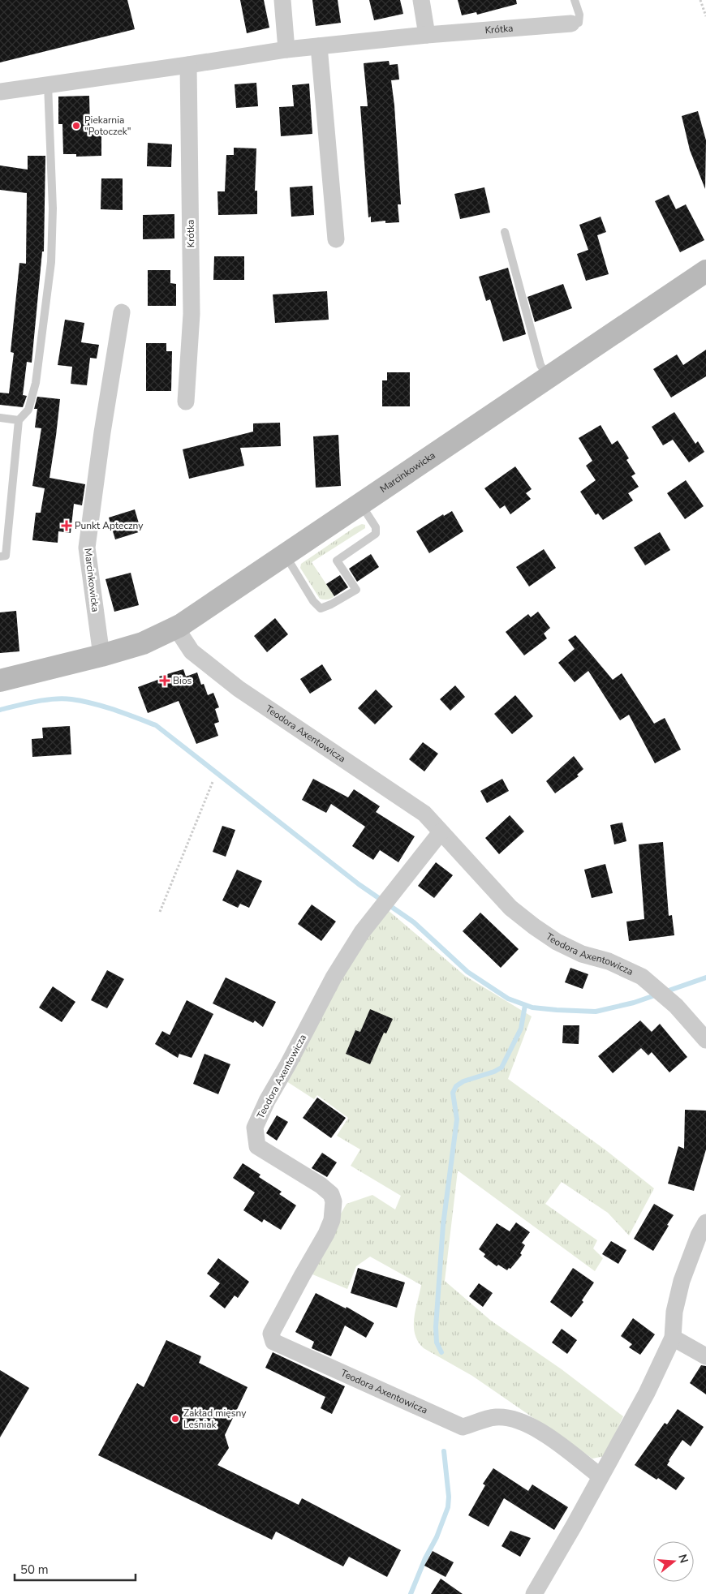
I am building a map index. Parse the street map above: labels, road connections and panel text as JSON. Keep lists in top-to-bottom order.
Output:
{
  "streets": {
    "street": ["Krótka", "Marcinkowicka", "Teodora Axentowicza"]
  },
  "crossings": [
    ["Marcinkowicka", "Teodora Axentowicza"]
  ],
  "places": {
    "other": ["Piekarnia \"Potoczek\"", "Zakład mięsny Leśniak"],
    "health": ["Punkt Apteczny", "Bios"]
  },
  "scale_bar": "50 m",
  "north": "right"
}
